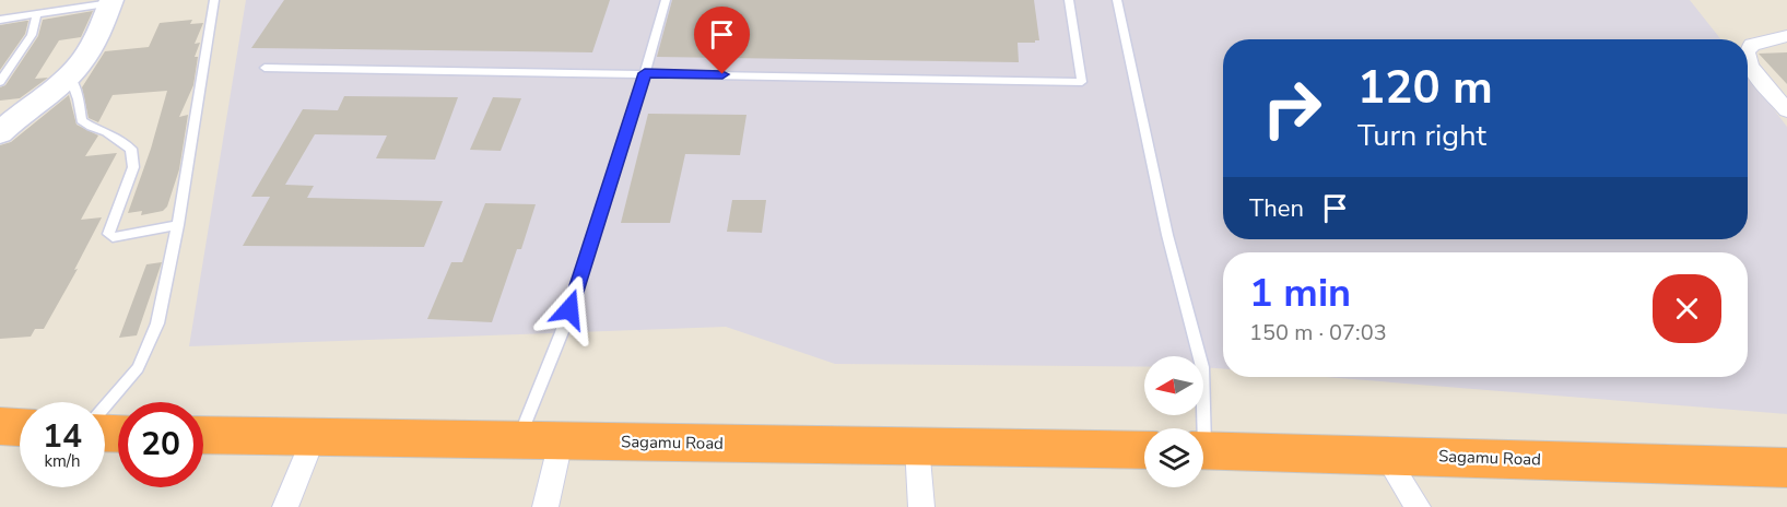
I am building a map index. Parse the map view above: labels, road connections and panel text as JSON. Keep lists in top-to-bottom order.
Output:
{
  "streets": {
    "highway": ["Sagamu Road"]
  },
  "north": "left",
  "page": {
    "turn": ["120 m", "Turn right"],
    "then": "Then",
    "heading": ["1 min", "150 m · 07:03"],
    "speed": "14 km/h",
    "limit": "20"
  }
}
